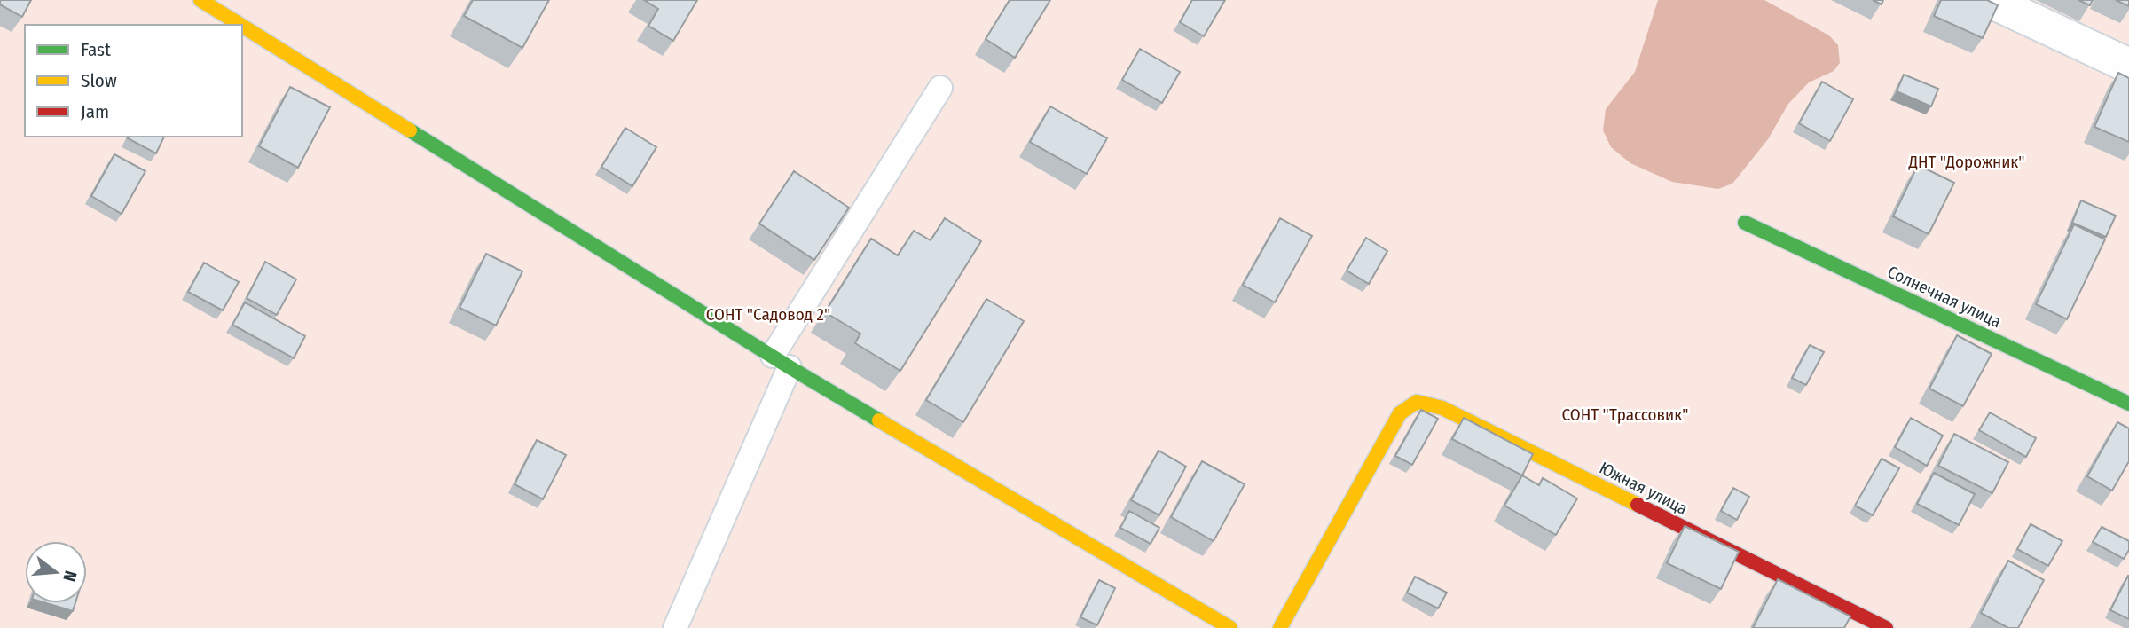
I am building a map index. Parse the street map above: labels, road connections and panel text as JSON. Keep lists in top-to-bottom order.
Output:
{
  "streets": {
    "street": ["Солнечная улица", "Южная улица"]
  },
  "parks": ["ДНТ \"Дорожник\"", "СОНТ \"Садовод 2\"", "СОНТ \"Трассовик\""],
  "legend": ["Fast", "Slow", "Jam"],
  "north": "right"
}
